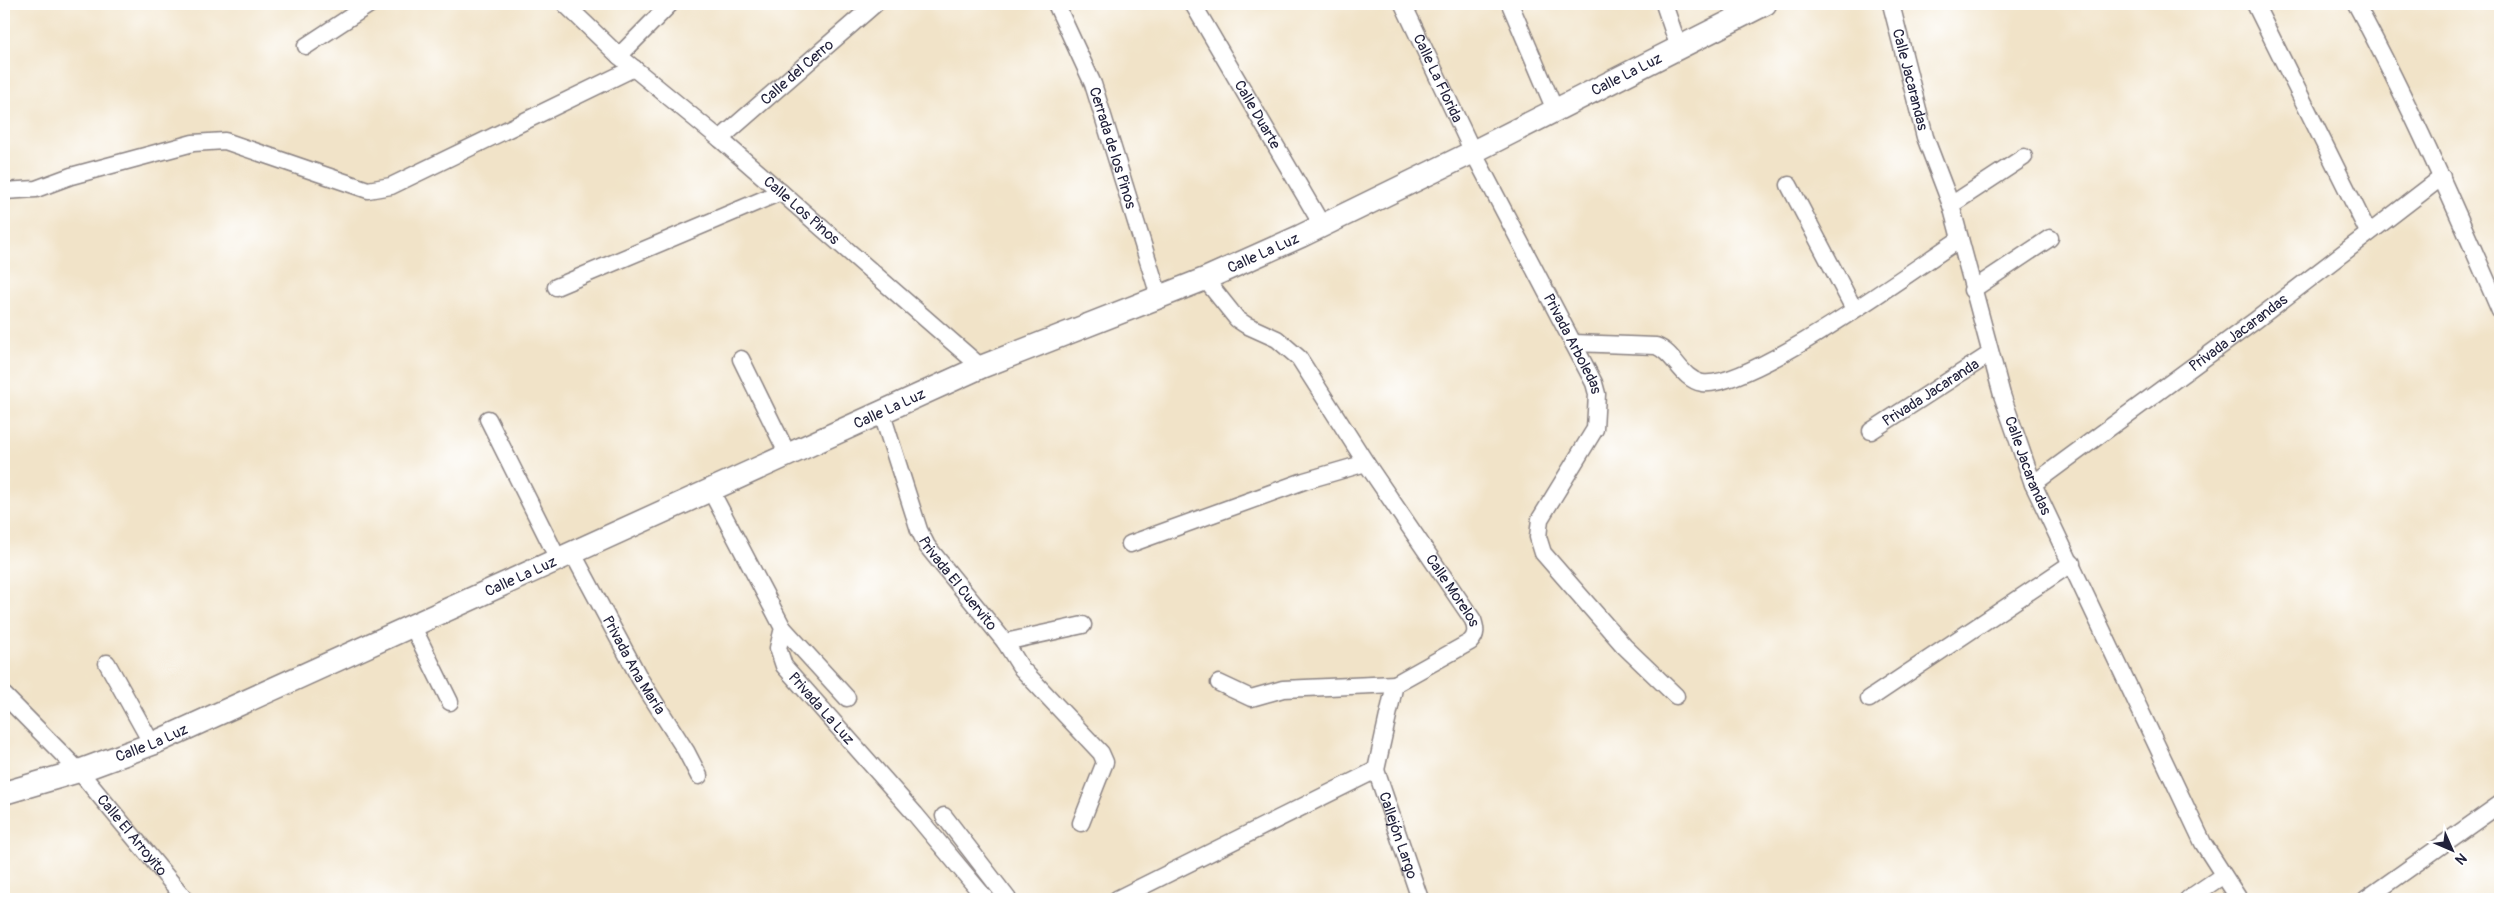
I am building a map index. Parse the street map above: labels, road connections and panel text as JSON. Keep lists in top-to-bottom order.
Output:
{
  "streets": {
    "street": [
      "Calle del Cerro",
      "Calle La Luz",
      "Calle La Florida",
      "Calle Jacarandas",
      "Calle Duarte",
      "Cerrada de los Pinos",
      "Calle Los Pinos",
      "Privada Jacarandas",
      "Privada Arboledas",
      "Privada Jacaranda",
      "Privada El Cuervito",
      "Calle Morelos",
      "Privada Ana María",
      "Privada La Luz",
      "Calle El Arroyito",
      "Callejón Largo"
    ]
  },
  "crossings": [
    ["Calle del Cerro", "Calle Los Pinos"],
    ["Calle La Luz", "Calle La Florida"],
    ["Calle La Luz", "Calle Duarte"],
    ["Calle La Luz", "Cerrada de los Pinos"],
    ["Calle La Luz", "Calle Los Pinos"],
    ["Calle La Luz", "Privada Arboledas"],
    ["Calle La Luz", "Privada El Cuervito"],
    ["Calle La Luz", "Calle Morelos"],
    ["Calle La Luz", "Privada Ana María"],
    ["Calle La Luz", "Calle El Arroyito"],
    ["Calle La Florida", "Privada Arboledas"],
    ["Calle Jacarandas", "Privada Jacarandas"],
    ["Calle Jacarandas", "Privada Jacaranda"]
  ],
  "north": "bottom right"
}
